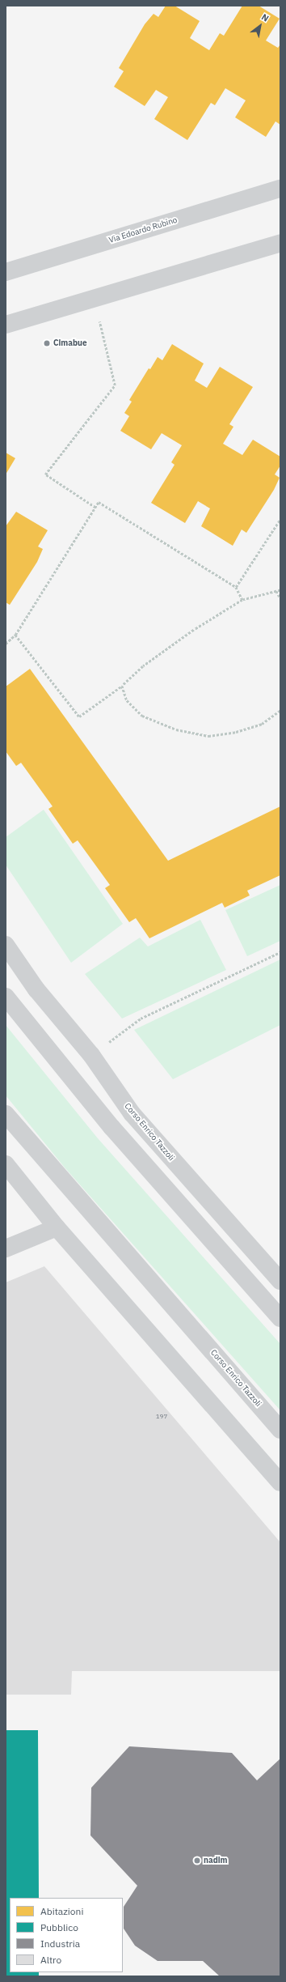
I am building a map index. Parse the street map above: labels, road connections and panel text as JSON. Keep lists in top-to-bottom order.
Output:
{
  "streets": {
    "street": ["Via Edoardo Rubino", "Corso Enrico Tazzoli"]
  },
  "places": ["Cimabue", "nadim"],
  "house_numbers": ["197"],
  "legend": [
    "Abitazioni",
    "Pubblico",
    "Industria",
    "Altro"
  ],
  "north": "top right"
}
